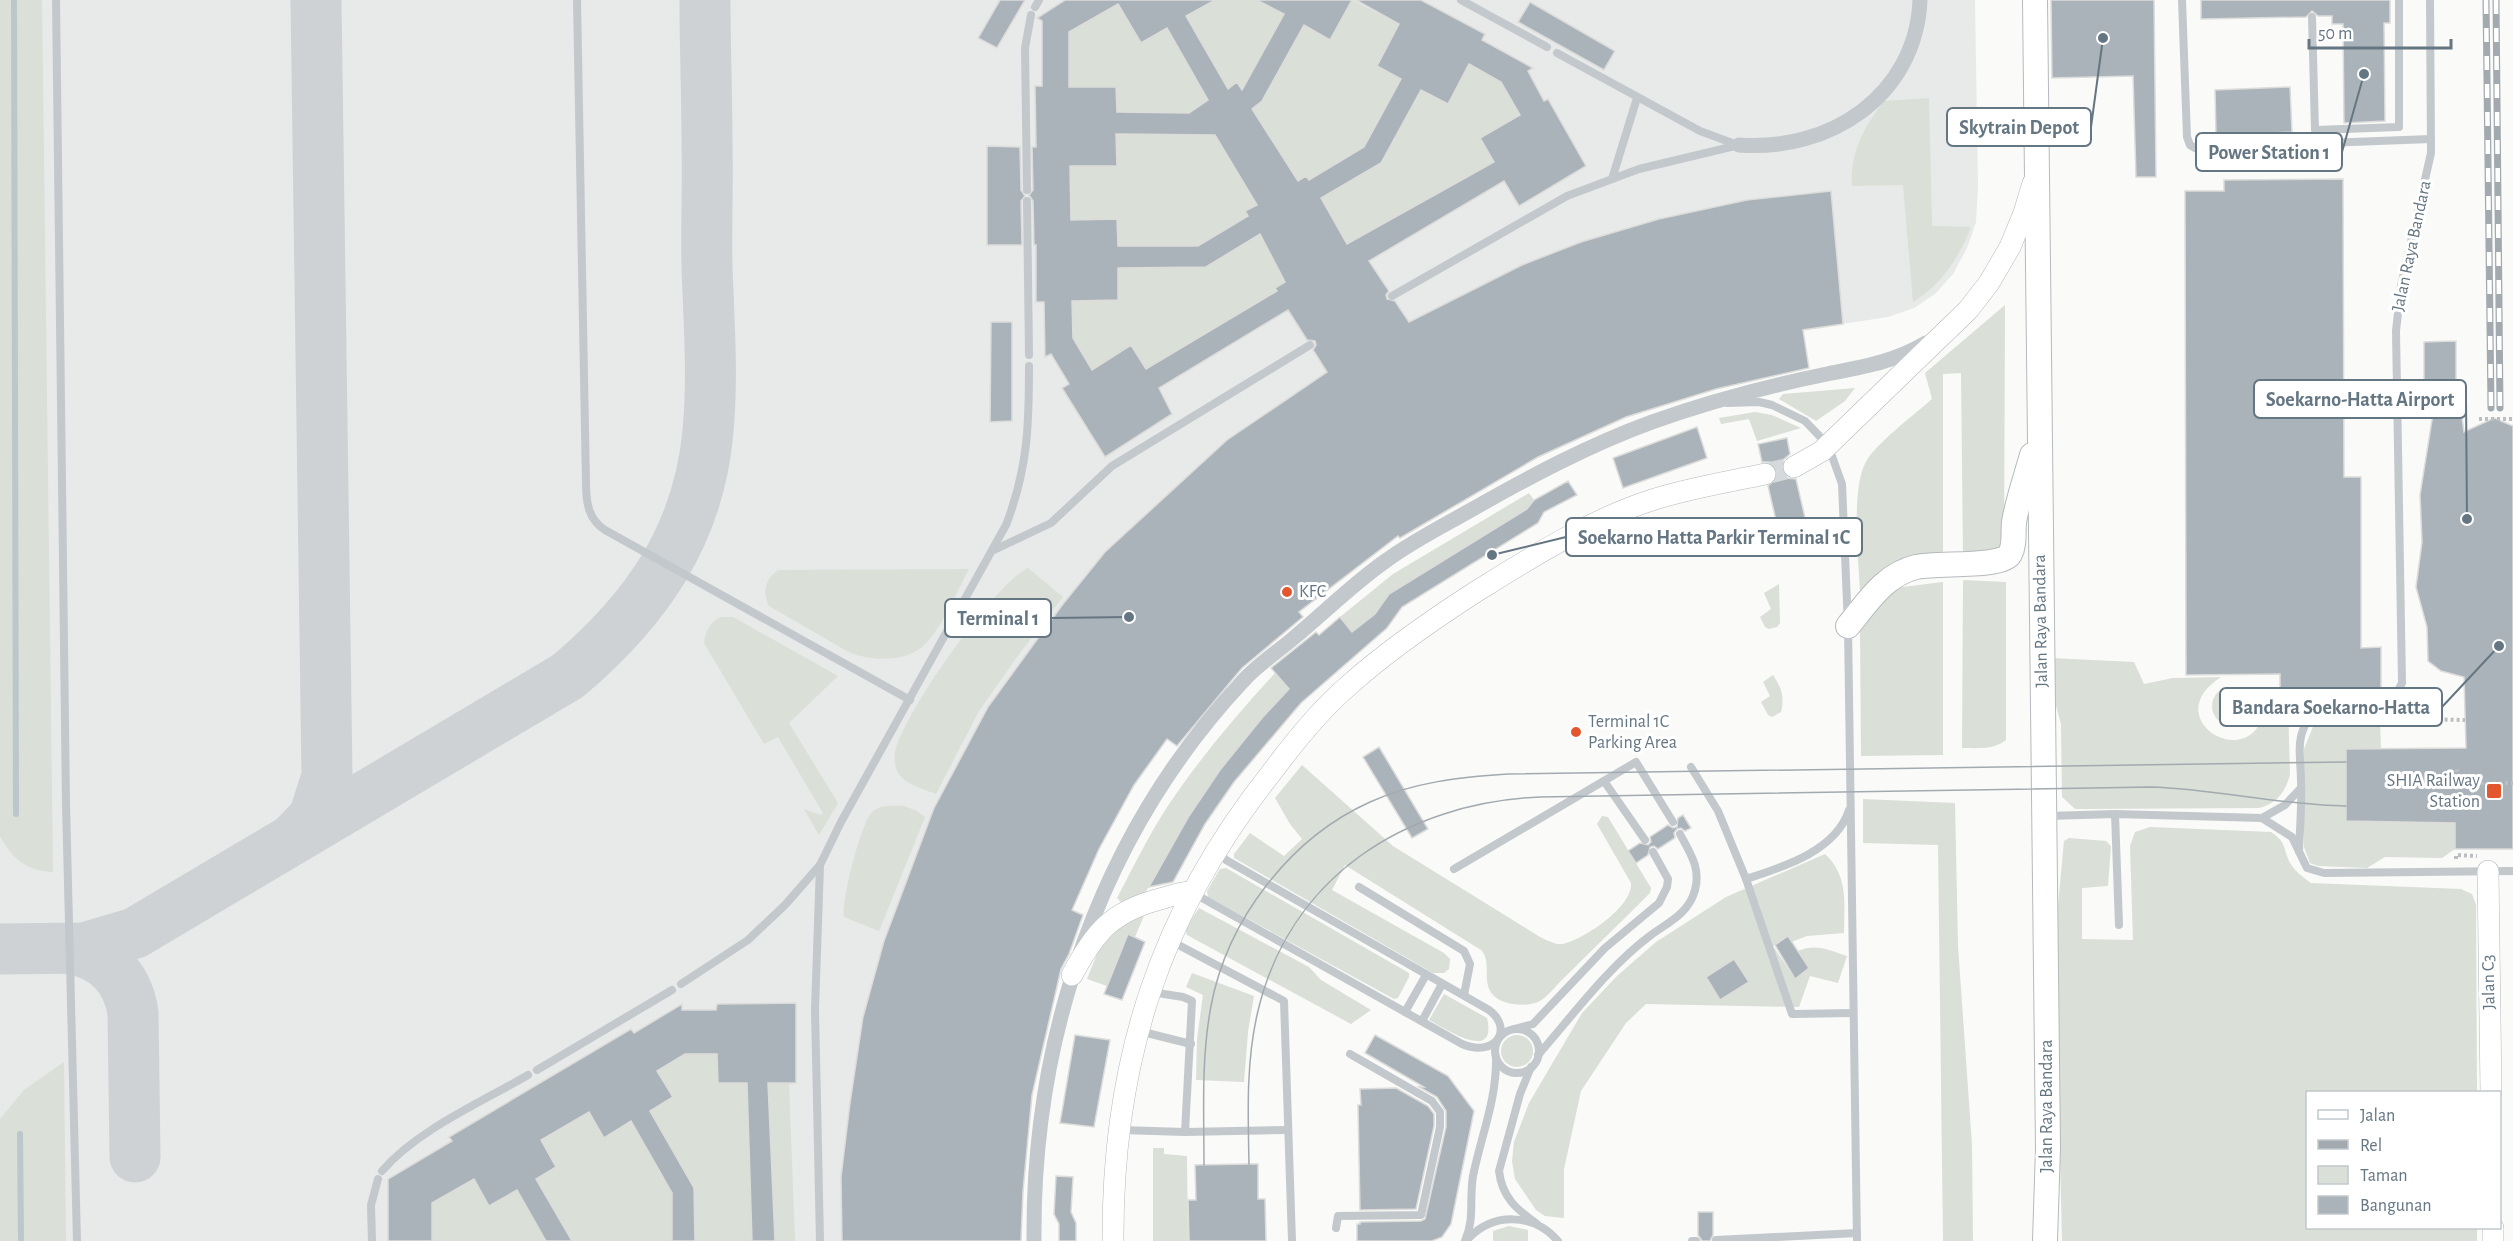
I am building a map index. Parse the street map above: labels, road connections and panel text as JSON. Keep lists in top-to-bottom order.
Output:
{
  "streets": {
    "main road": ["Jalan Raya Bandara"],
    "street": ["Jalan C3"]
  },
  "places": {
    "other": [
      "Skytrain Depot",
      "Power Station 1",
      "Soekarno-Hatta Airport",
      "Soekarno Hatta Parkir Terminal 1C",
      "KFC",
      "Terminal 1",
      "Bandara Soekarno-Hatta",
      "Terminal 1C Parking Area"
    ],
    "transit": ["SHIA Railway Station"]
  },
  "legend": [
    "Jalan",
    "Rel",
    "Taman",
    "Bangunan"
  ],
  "scale_bar": "50 m"
}
